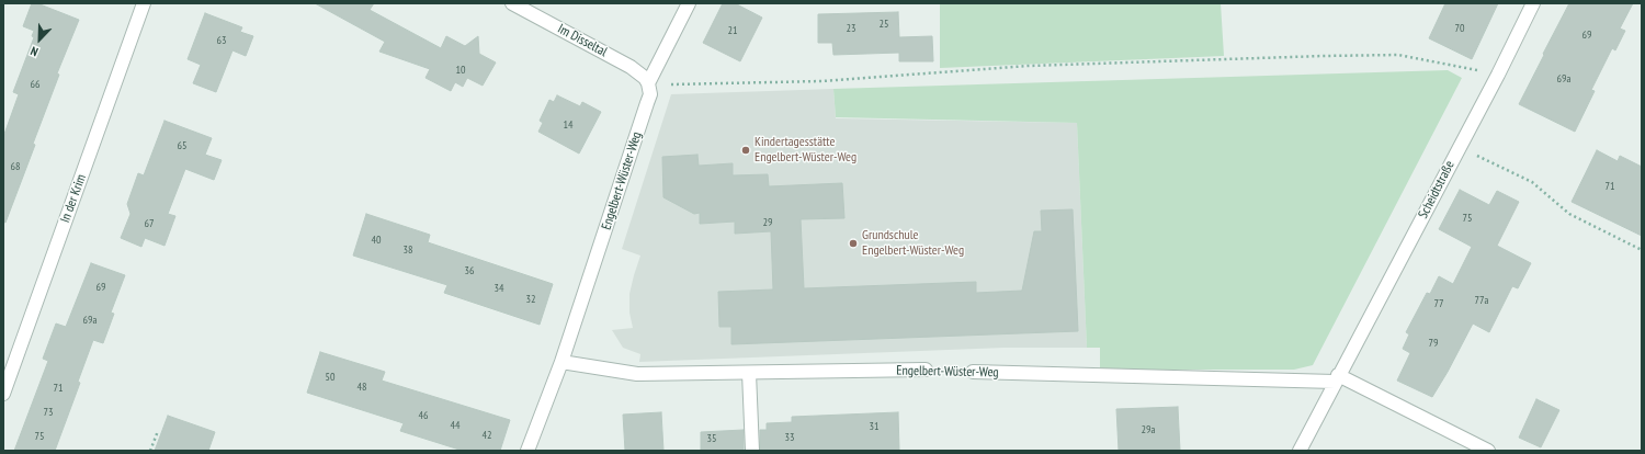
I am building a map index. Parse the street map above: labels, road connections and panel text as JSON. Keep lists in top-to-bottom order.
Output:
{
  "streets": {
    "street": [
      "Im Disseltal",
      "Engelbert-Wüster-Weg",
      "Scheidtstraße",
      "In der Krim"
    ]
  },
  "crossings": [
    ["Im Disseltal", "Engelbert-Wüster-Weg"],
    ["Engelbert-Wüster-Weg", "Scheidtstraße"]
  ],
  "places": ["Kindertagesstätte Engelbert-Wüster-Weg", "Grundschule Engelbert-Wüster-Weg"],
  "house_numbers": [
    "25",
    "23",
    "70",
    "21",
    "69",
    "63",
    "10",
    "69a",
    "66",
    "14",
    "65",
    "68",
    "71",
    "75",
    "29",
    "67",
    "40",
    "38",
    "36",
    "69",
    "34",
    "32",
    "77a",
    "77",
    "69a",
    "79",
    "50",
    "48",
    "71",
    "73",
    "46",
    "44",
    "31",
    "29a",
    "42",
    "75",
    "33",
    "35"
  ],
  "north": "bottom left"
}
